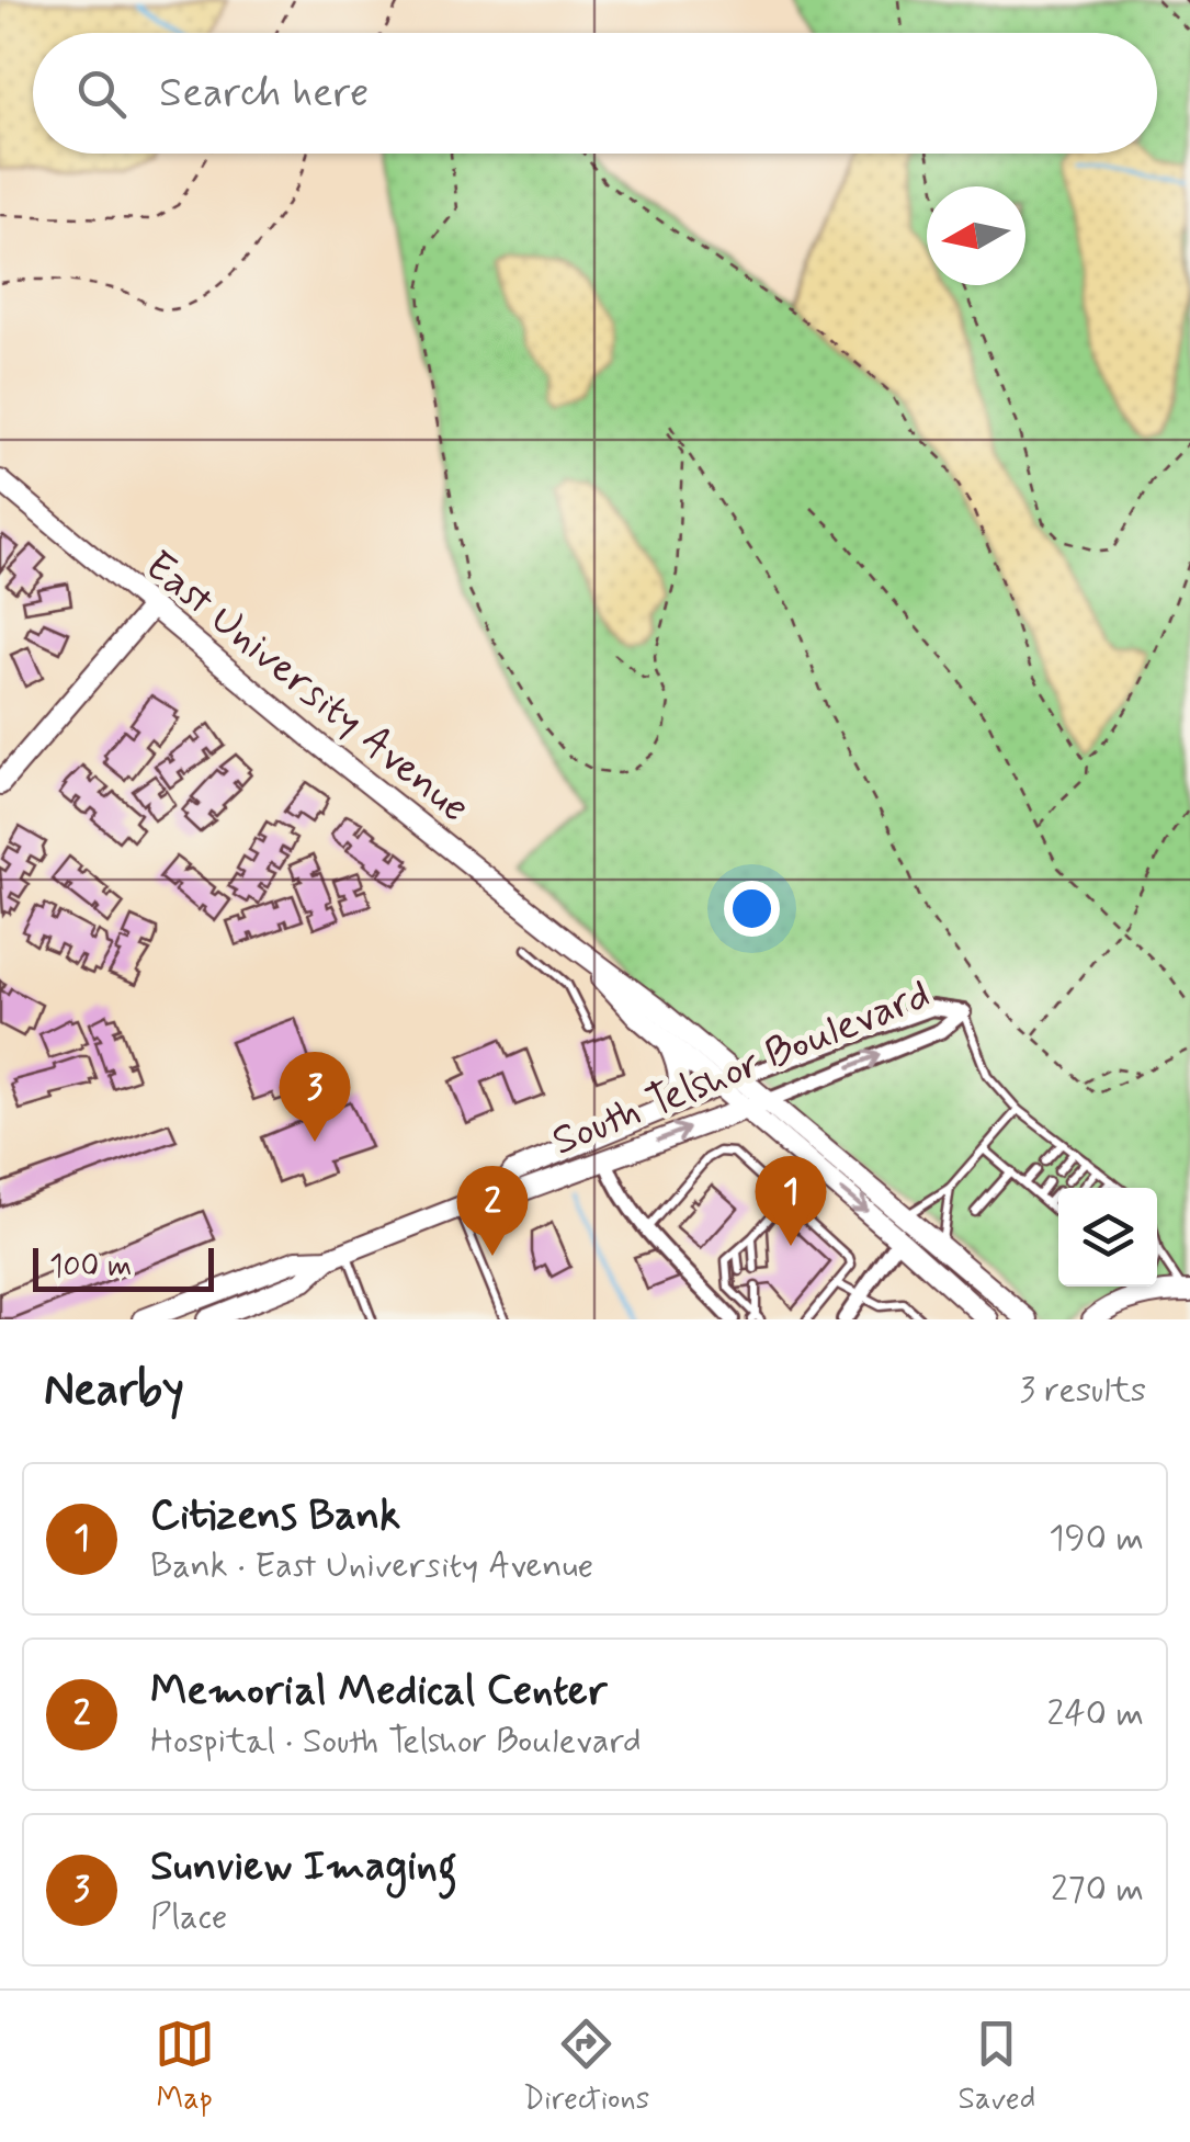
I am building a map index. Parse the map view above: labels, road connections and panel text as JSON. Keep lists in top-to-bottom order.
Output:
{
  "streets": {
    "main road": ["East University Avenue", "South Telshor Boulevard"]
  },
  "crossings": [
    ["East University Avenue", "South Telshor Boulevard"]
  ],
  "scale_bar": "100 m",
  "north": "left",
  "page": {
    "search": "Search here",
    "pins": ["3", "1", "2"],
    "scale": "100 m",
    "heading": ["Nearby", "3 results"],
    "list": [
      {
        "mark": "1",
        "name": "Citizens Bank",
        "note": "Bank · East University Avenue",
        "value": "190 m"
      },
      {
        "mark": "2",
        "name": "Memorial Medical Center",
        "note": "Hospital · South Telshor Boulevard",
        "value": "240 m"
      },
      {
        "mark": "3",
        "name": "Sunview Imaging",
        "note": "Place",
        "value": "270 m"
      }
    ],
    "nav": ["Map", "Directions", "Saved"]
  }
}
